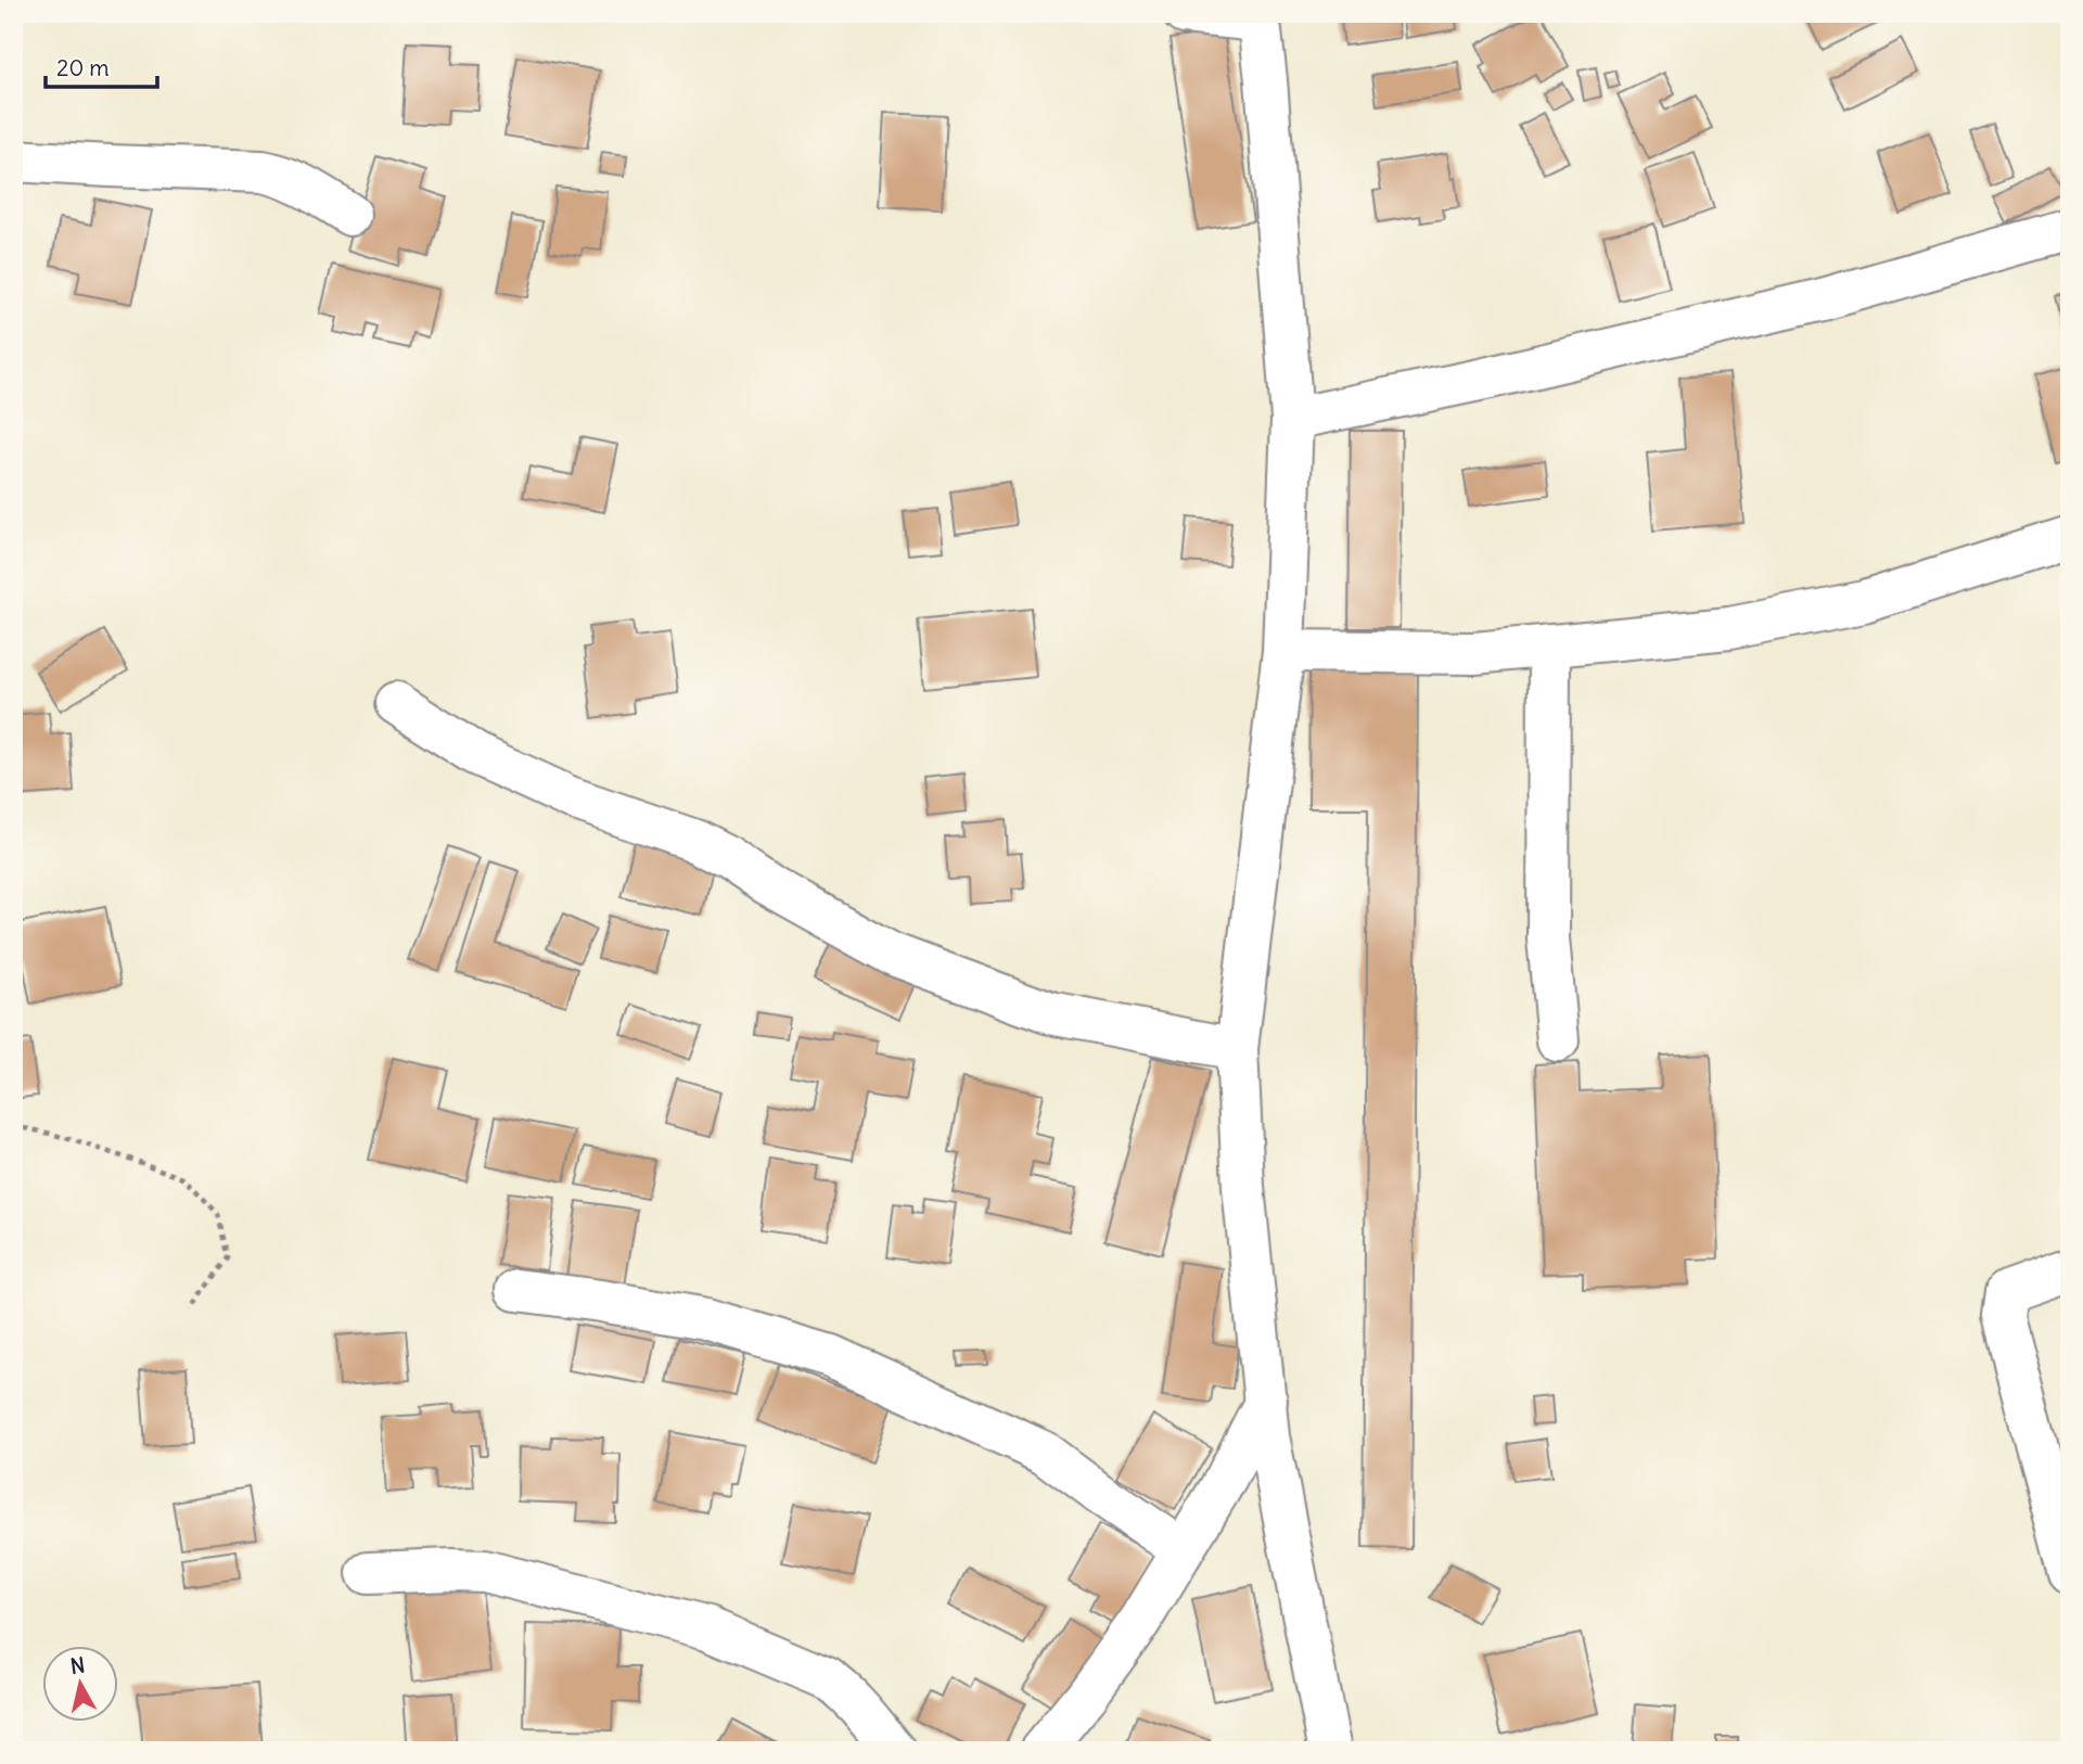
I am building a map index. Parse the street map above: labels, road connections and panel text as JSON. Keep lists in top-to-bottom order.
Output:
{
  "scale_bar": "20 m",
  "north": "top"
}
